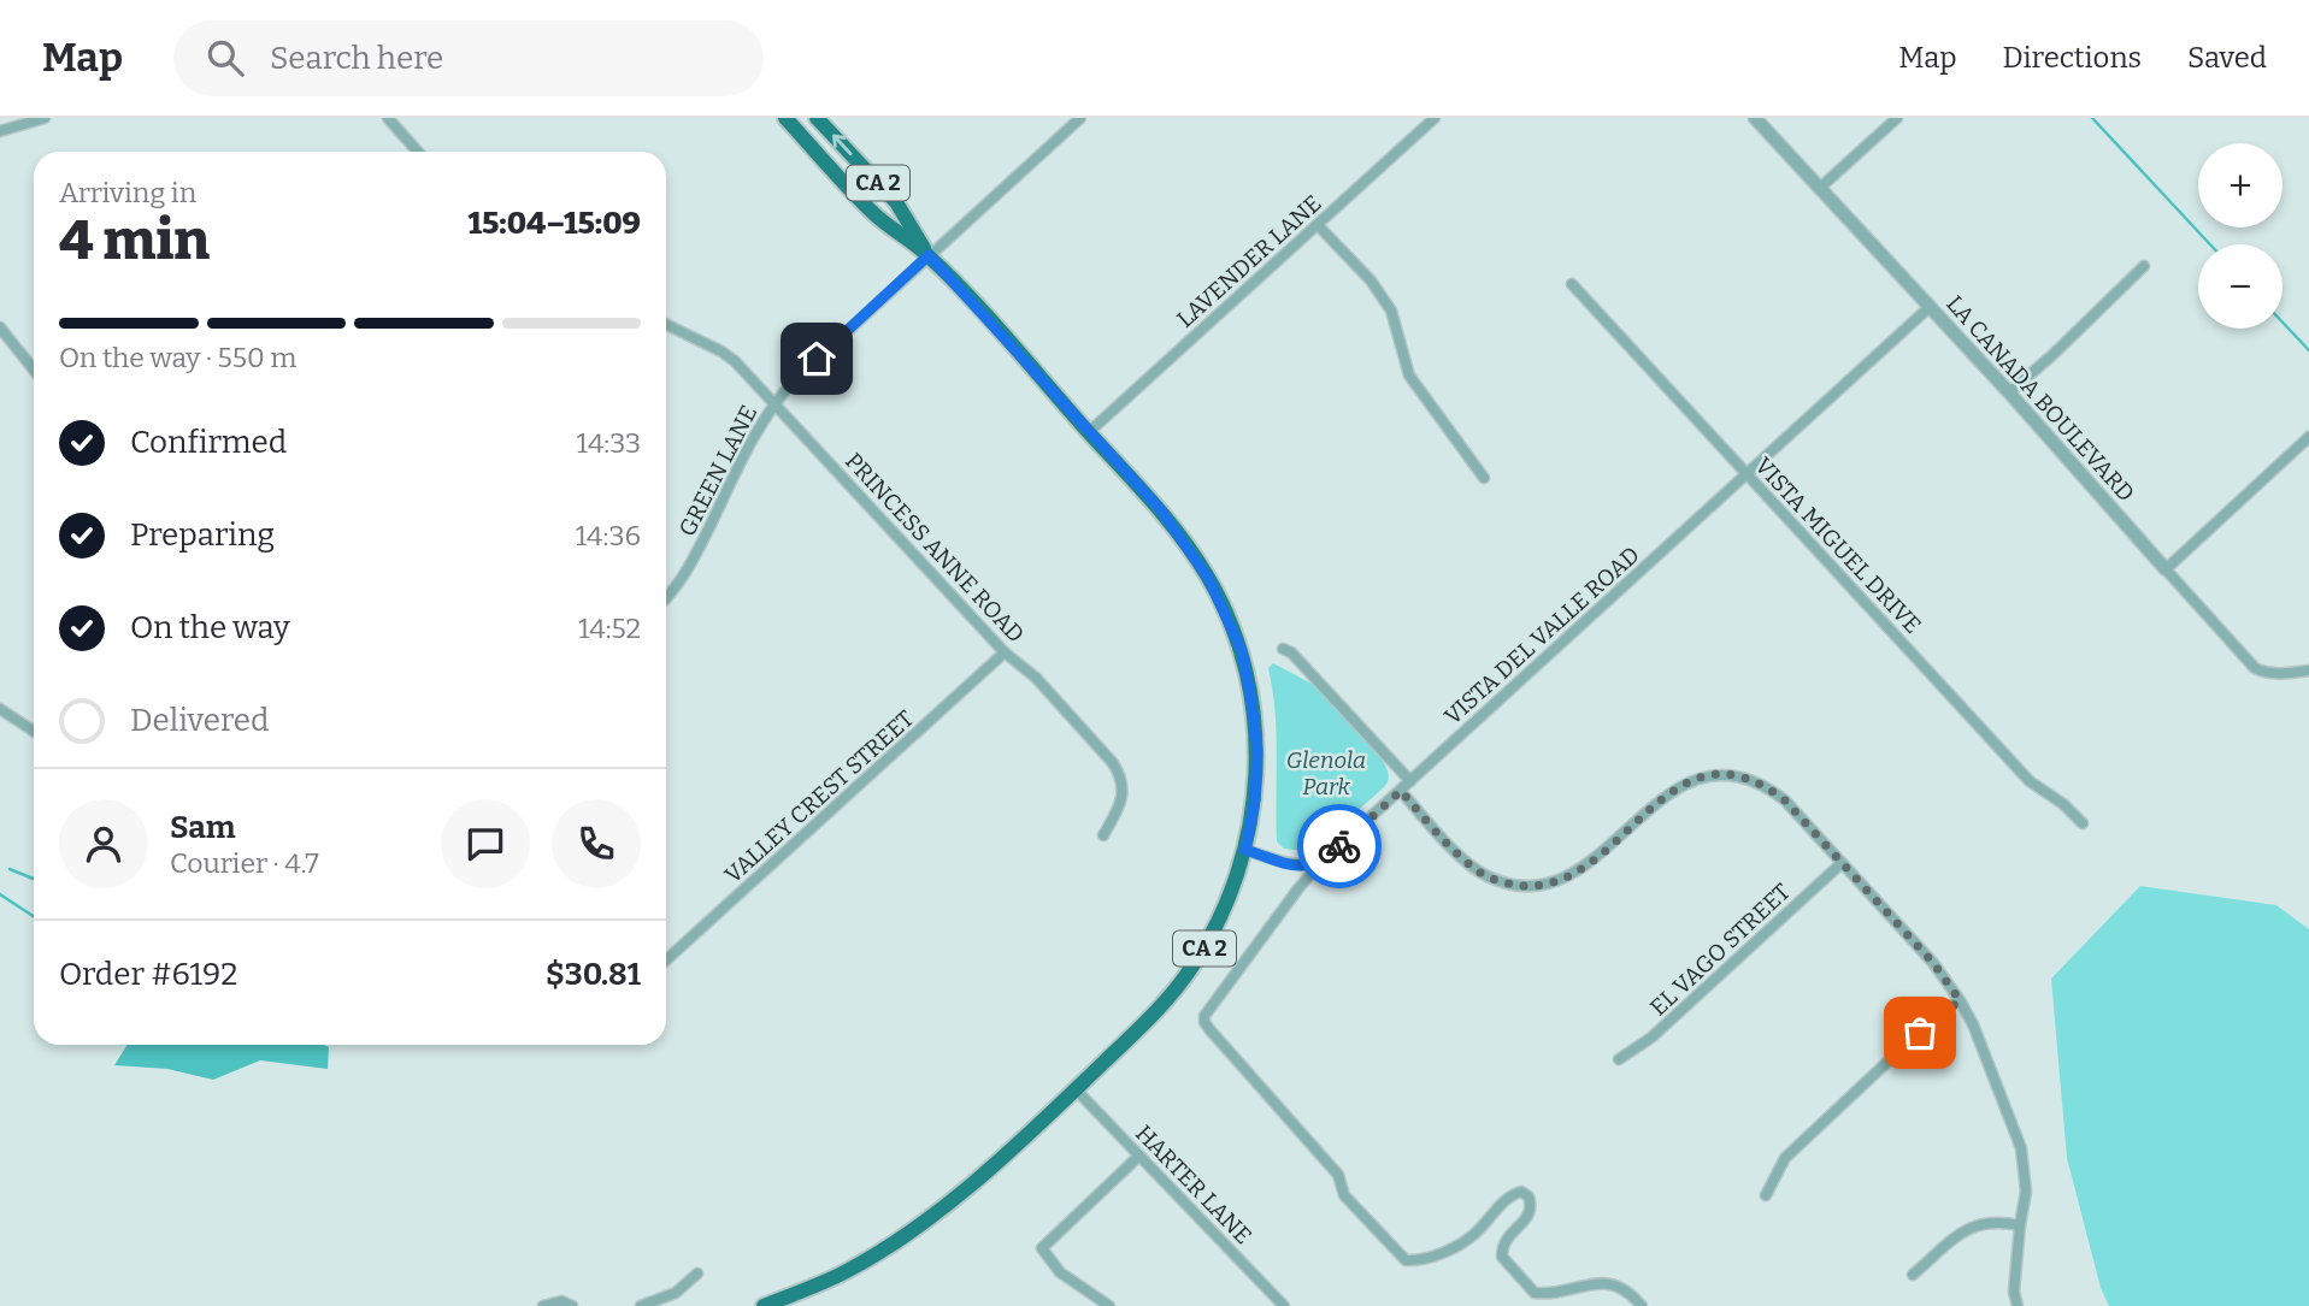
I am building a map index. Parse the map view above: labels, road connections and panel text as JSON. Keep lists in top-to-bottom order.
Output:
{
  "streets": {
    "main road": ["CA 2"],
    "street": [
      "LAVENDER LANE",
      "LA CANADA BOULEVARD",
      "GREEN LANE",
      "VISTA MIGUEL DRIVE",
      "PRINCESS ANNE ROAD",
      "VISTA DEL VALLE ROAD",
      "VALLEY CREST STREET",
      "EL VAGO STREET",
      "HARTER LANE"
    ]
  },
  "crossings": [
    ["CA 2", "LAVENDER LANE"],
    ["CA 2", "GREEN LANE"],
    ["CA 2", "HARTER LANE"],
    ["LA CANADA BOULEVARD", "VISTA DEL VALLE ROAD"],
    ["GREEN LANE", "PRINCESS ANNE ROAD"],
    ["VISTA MIGUEL DRIVE", "VISTA DEL VALLE ROAD"],
    ["PRINCESS ANNE ROAD", "VALLEY CREST STREET"]
  ],
  "parks": ["Glenola Park"],
  "page": {
    "header": "Map",
    "search": "Search here",
    "nav": ["Map", "Directions", "Saved"],
    "map_buttons": ["+", "−"],
    "heading": ["4 min", "Arriving in", "15:04–15:09"],
    "panel": [
      "Sam",
      "Courier · 4.7",
      "Order #6192",
      "$30.81"
    ],
    "bar": "On the way · 550 m",
    "list": [
      ["Confirmed", "14:33"],
      ["Preparing", "14:36"],
      ["On the way", "14:52"],
      "Delivered"
    ]
  }
}
